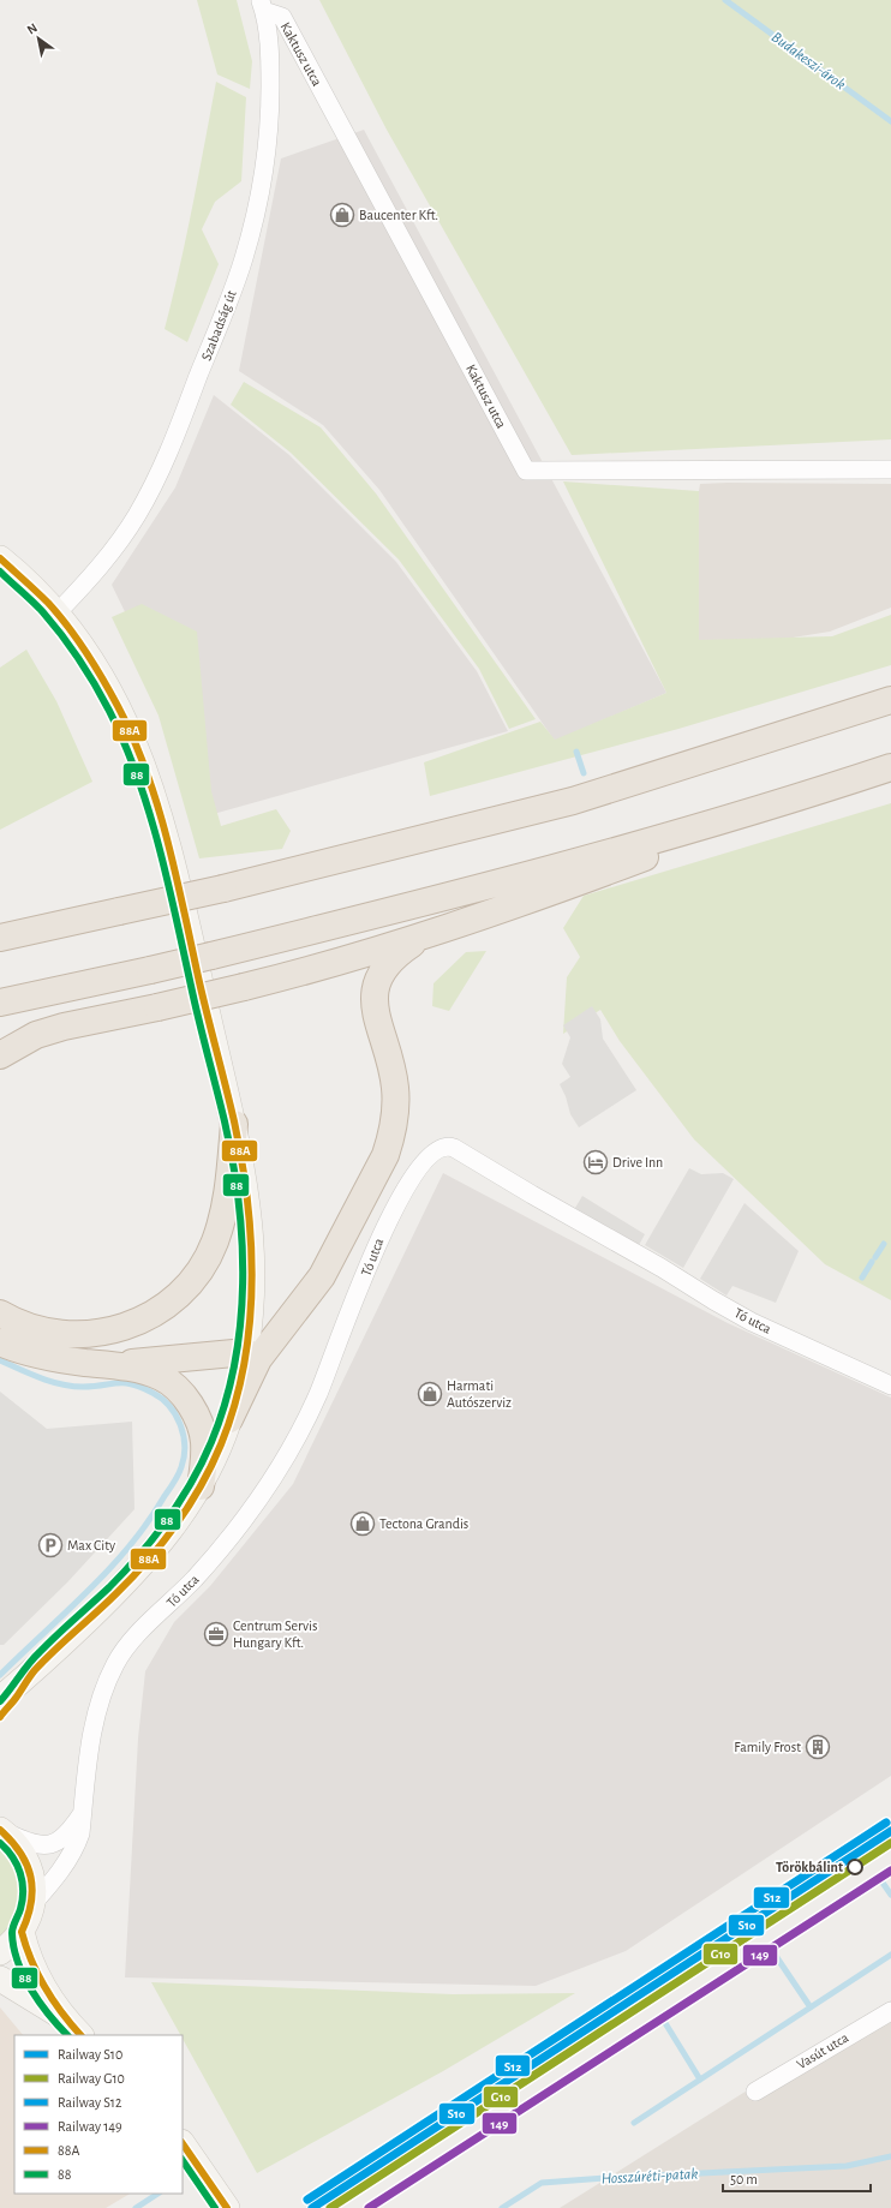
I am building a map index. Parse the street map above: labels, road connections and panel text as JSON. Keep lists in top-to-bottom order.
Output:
{
  "streets": {
    "street": [
      "Kaktusz utca",
      "Szabadság út",
      "Tó utca",
      "Vasút utca"
    ]
  },
  "crossings": [
    ["Kaktusz utca", "Szabadság út"]
  ],
  "water": ["Budakeszi-árok", "Hosszúréti-patak"],
  "places": {
    "shop": ["Baucenter Kft.", "Harmati Autószerviz", "Tectona Grandis"],
    "hotel": ["Drive Inn"],
    "parking": ["Max City"],
    "office": ["Centrum Servis Hungary Kft."],
    "building": ["Family Frost"],
    "other": ["Törökbálint"]
  },
  "lines": [
    "transit line 88A",
    "transit line 88",
    "rail line S12",
    "rail line S10",
    "rail line G10",
    "rail line 149"
  ],
  "legend": [
    "Railway S10",
    "Railway G10",
    "Railway S12",
    "Railway 149",
    "88A",
    "88"
  ],
  "scale_bar": "50 m",
  "north": "top left"
}
